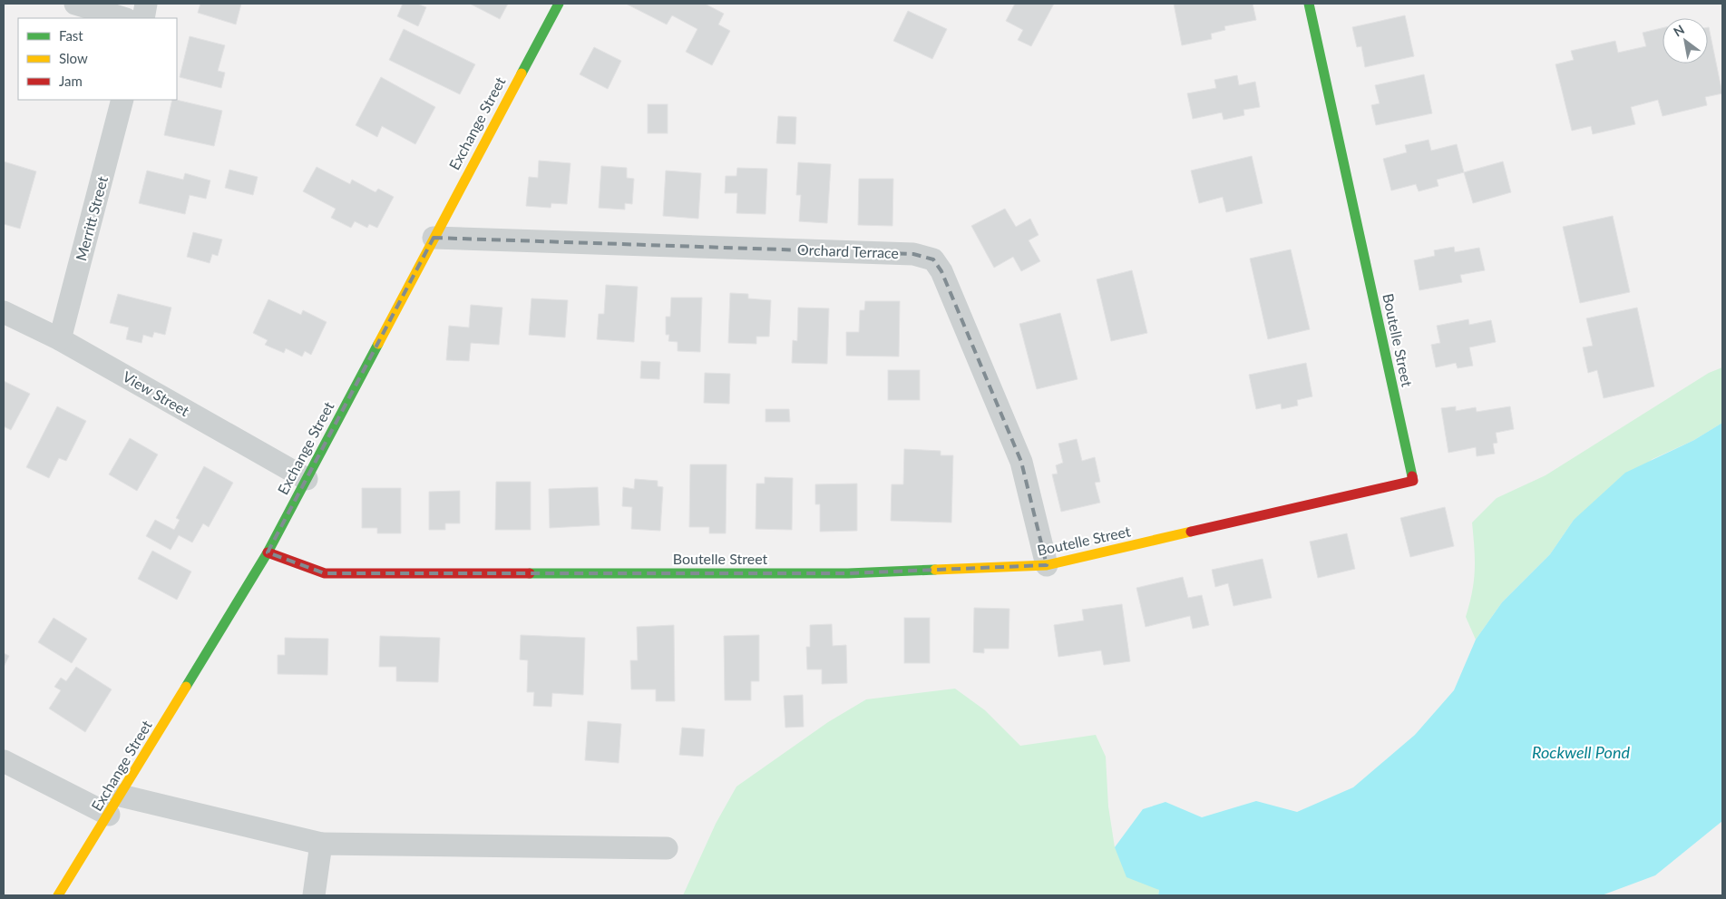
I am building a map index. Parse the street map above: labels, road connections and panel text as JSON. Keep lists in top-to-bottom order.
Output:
{
  "streets": {
    "street": [
      "Exchange Street",
      "Merritt Street",
      "Orchard Terrace",
      "Boutelle Street",
      "View Street"
    ]
  },
  "crossings": [
    ["Exchange Street", "Orchard Terrace"],
    ["Exchange Street", "Boutelle Street"],
    ["Exchange Street", "View Street"],
    ["Merritt Street", "View Street"],
    ["Orchard Terrace", "Boutelle Street"]
  ],
  "water": ["Rockwell Pond"],
  "legend": ["Fast", "Slow", "Jam"],
  "north": "top left"
}
